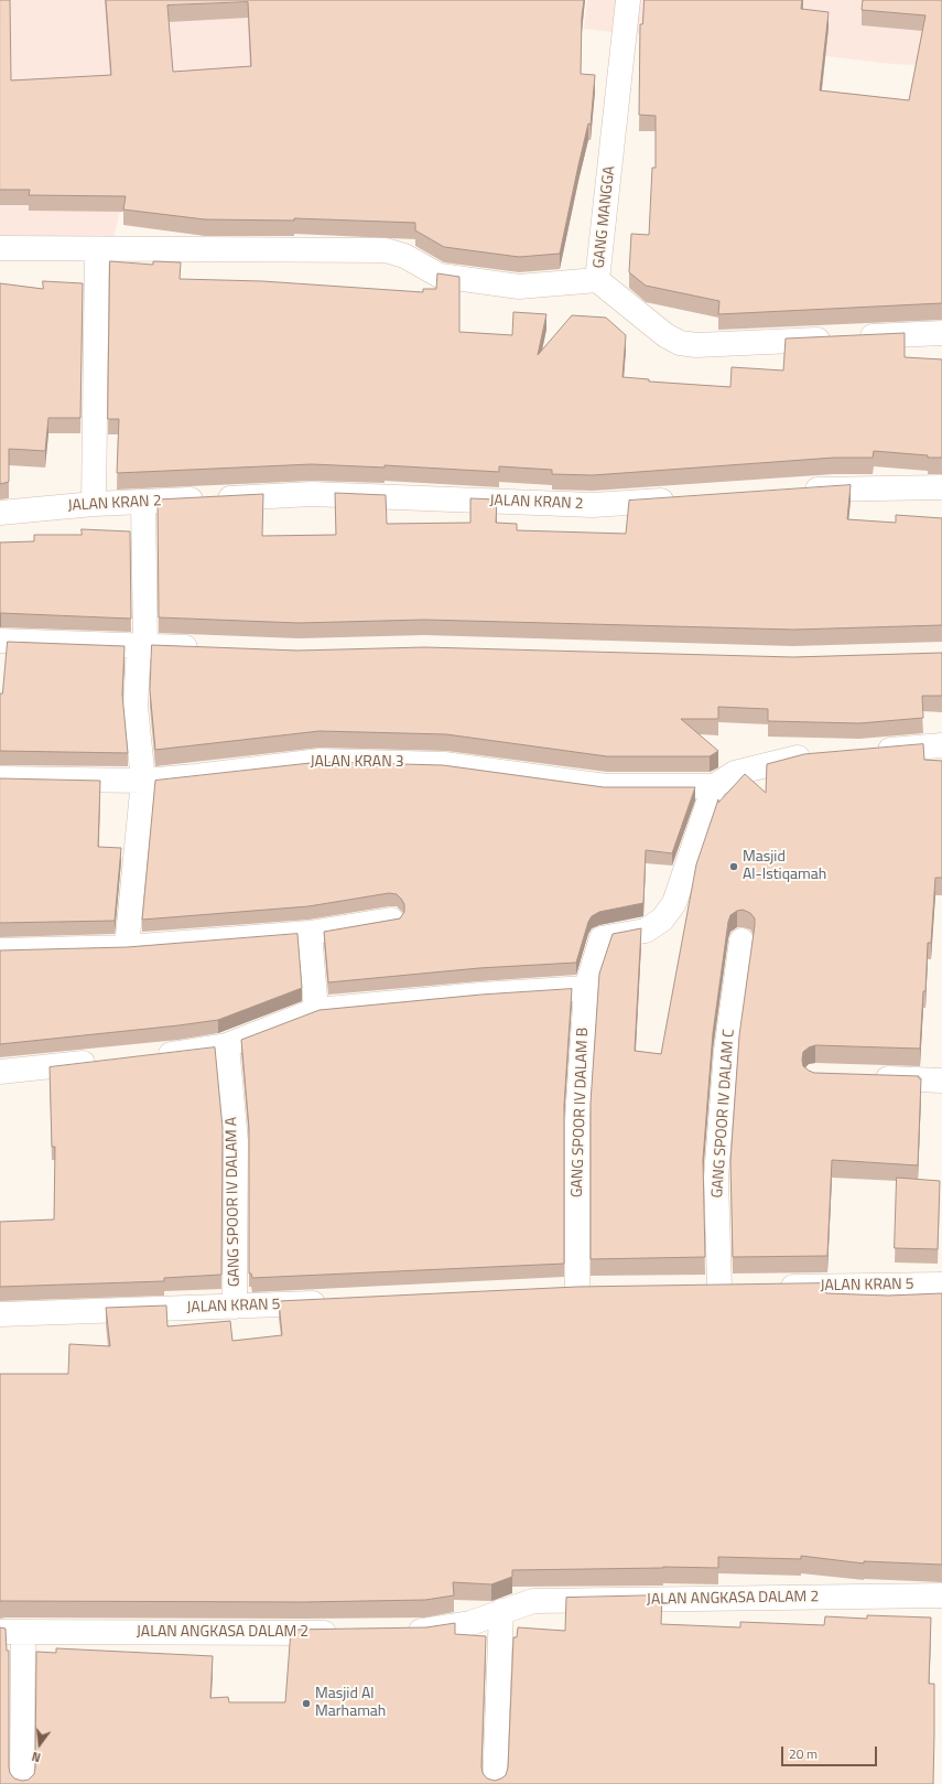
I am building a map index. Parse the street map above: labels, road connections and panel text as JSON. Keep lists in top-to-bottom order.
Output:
{
  "streets": {
    "street": [
      "GANG MANGGA",
      "JALAN KRAN 2",
      "JALAN KRAN 3",
      "GANG SPOOR IV DALAM B",
      "GANG SPOOR IV DALAM C",
      "GANG SPOOR IV DALAM A",
      "JALAN KRAN 5",
      "JALAN ANGKASA DALAM 2"
    ]
  },
  "crossings": [
    ["JALAN KRAN 3", "GANG SPOOR IV DALAM B"],
    ["GANG SPOOR IV DALAM A", "JALAN KRAN 5"]
  ],
  "places": ["Masjid Al-Istiqamah", "Masjid Al Marhamah"],
  "scale_bar": "20 m",
  "north": "bottom"
}
